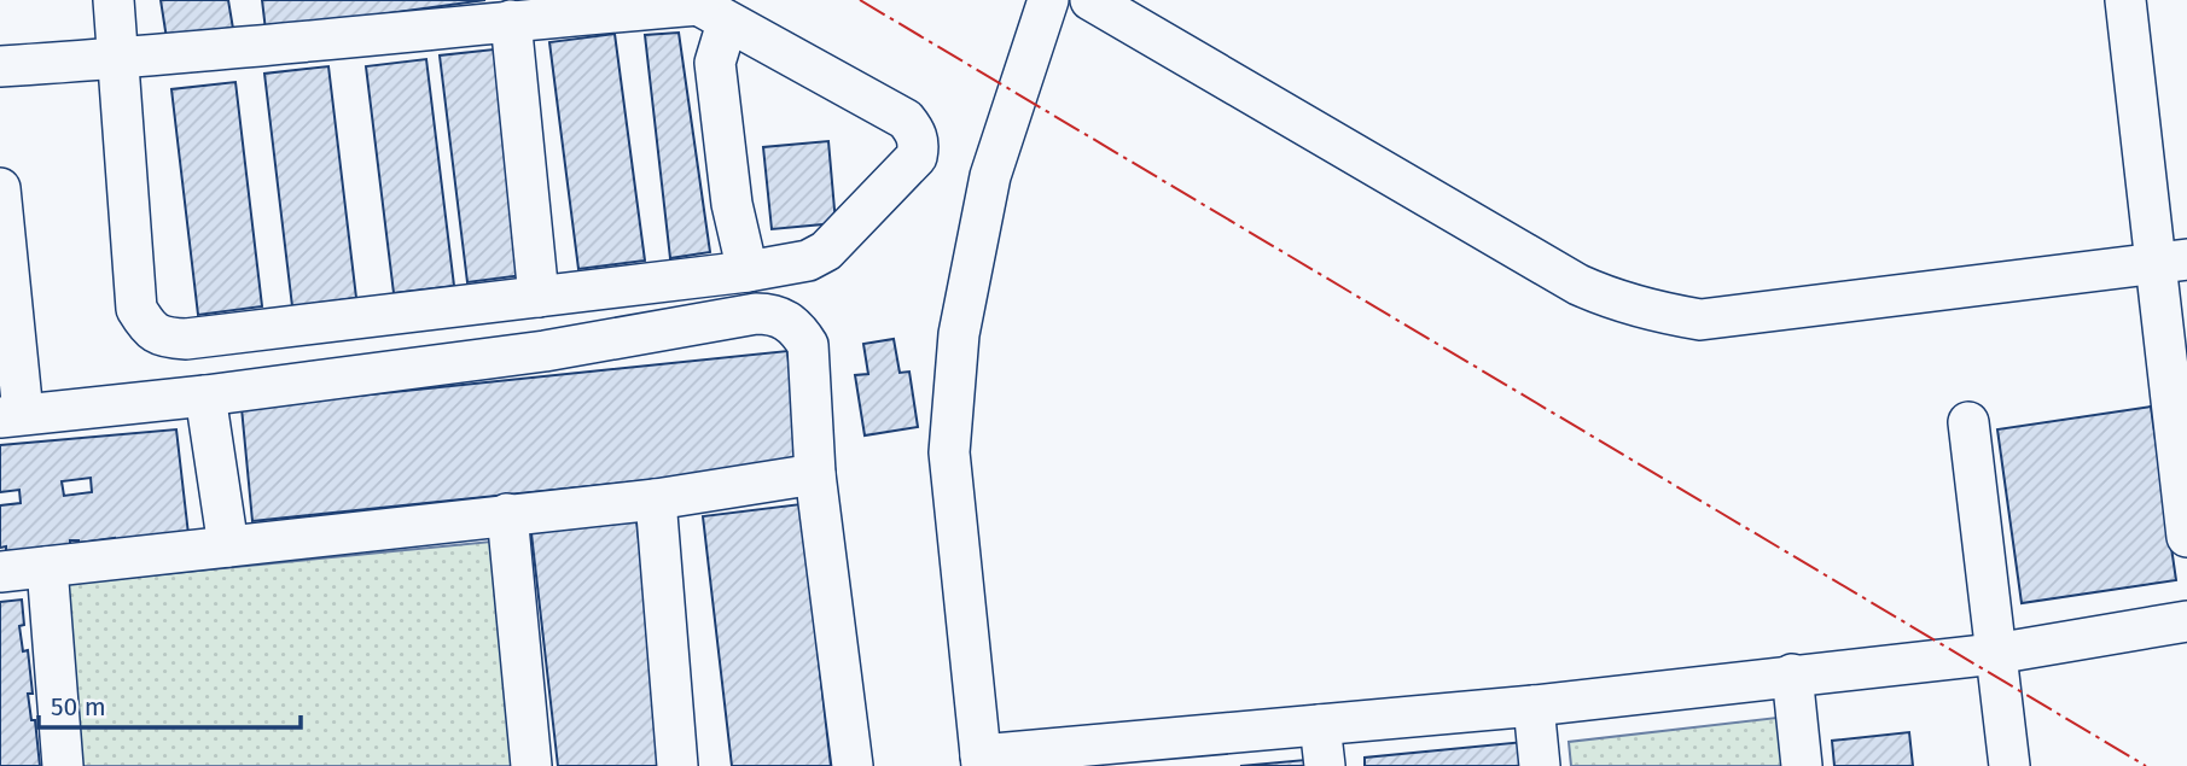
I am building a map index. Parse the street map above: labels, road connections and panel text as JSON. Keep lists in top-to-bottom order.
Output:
{
  "scale_bar": "50 m"
}
